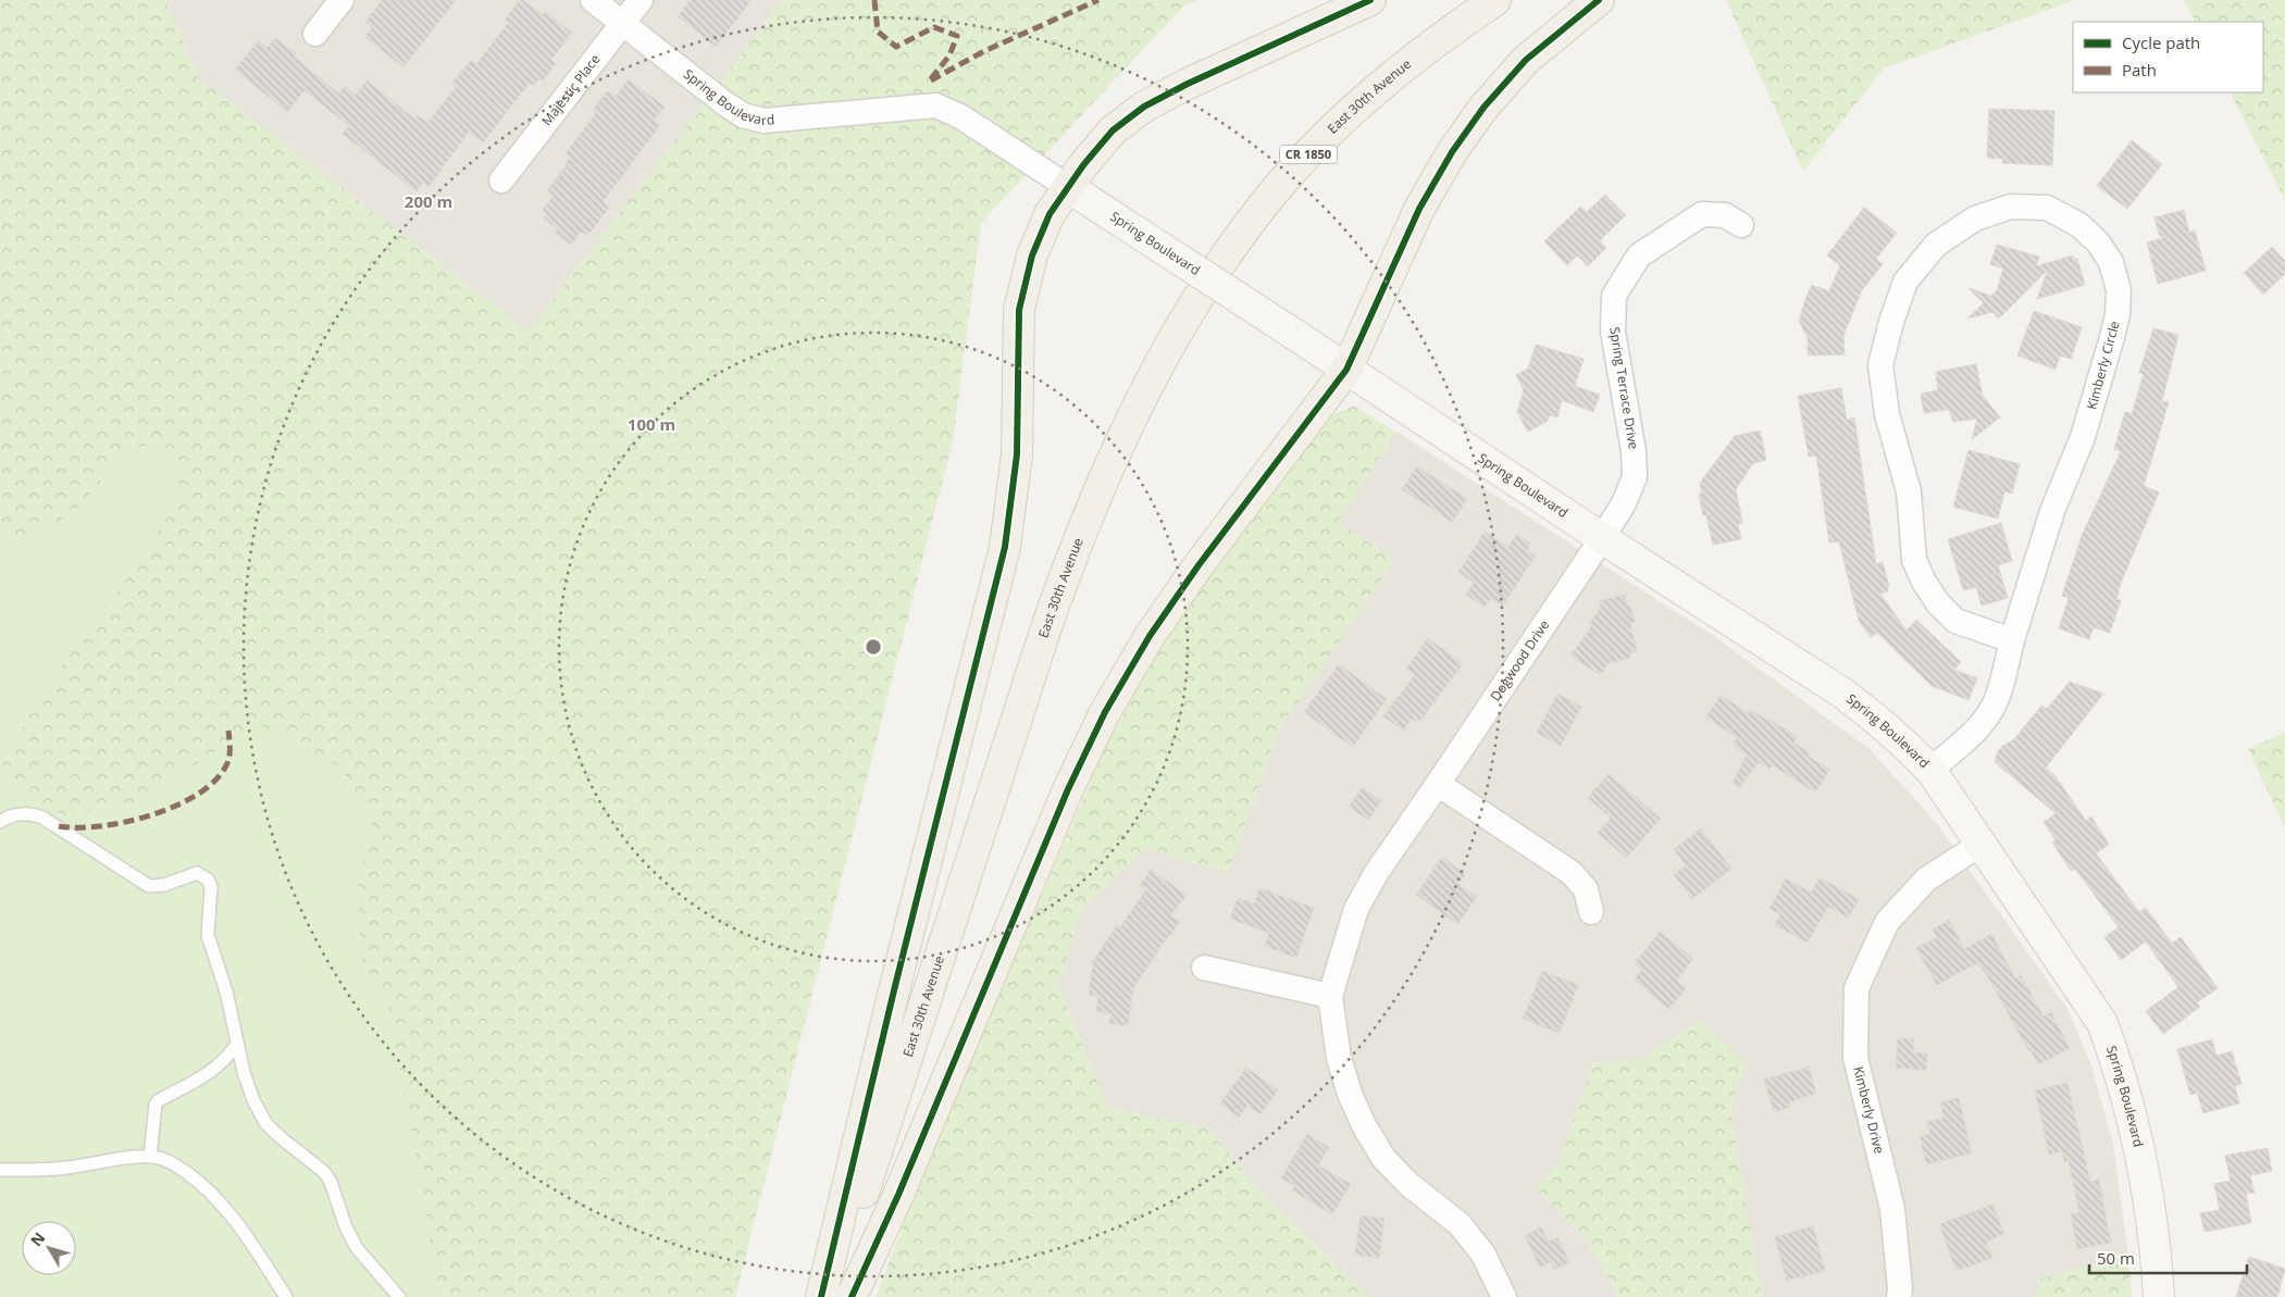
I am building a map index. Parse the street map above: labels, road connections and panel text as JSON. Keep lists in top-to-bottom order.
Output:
{
  "streets": {
    "main road": ["East 30th Avenue", "CR 1850"],
    "street": [
      "Majestic Place",
      "Spring Boulevard",
      "Kimberly Circle",
      "Spring Terrace Drive",
      "Dogwood Drive",
      "Kimberly Drive"
    ]
  },
  "crossings": [
    ["Majestic Place", "Spring Boulevard"],
    ["Spring Boulevard", "Kimberly Circle"],
    ["Spring Boulevard", "Spring Terrace Drive"],
    ["Spring Boulevard", "Dogwood Drive"],
    ["Spring Boulevard", "Kimberly Drive"],
    ["Spring Terrace Drive", "Dogwood Drive"]
  ],
  "legend": ["Cycle path", "Path"],
  "scale_bar": "50 m",
  "north": "top left",
  "rings": ["200 m", "100 m"]
}
